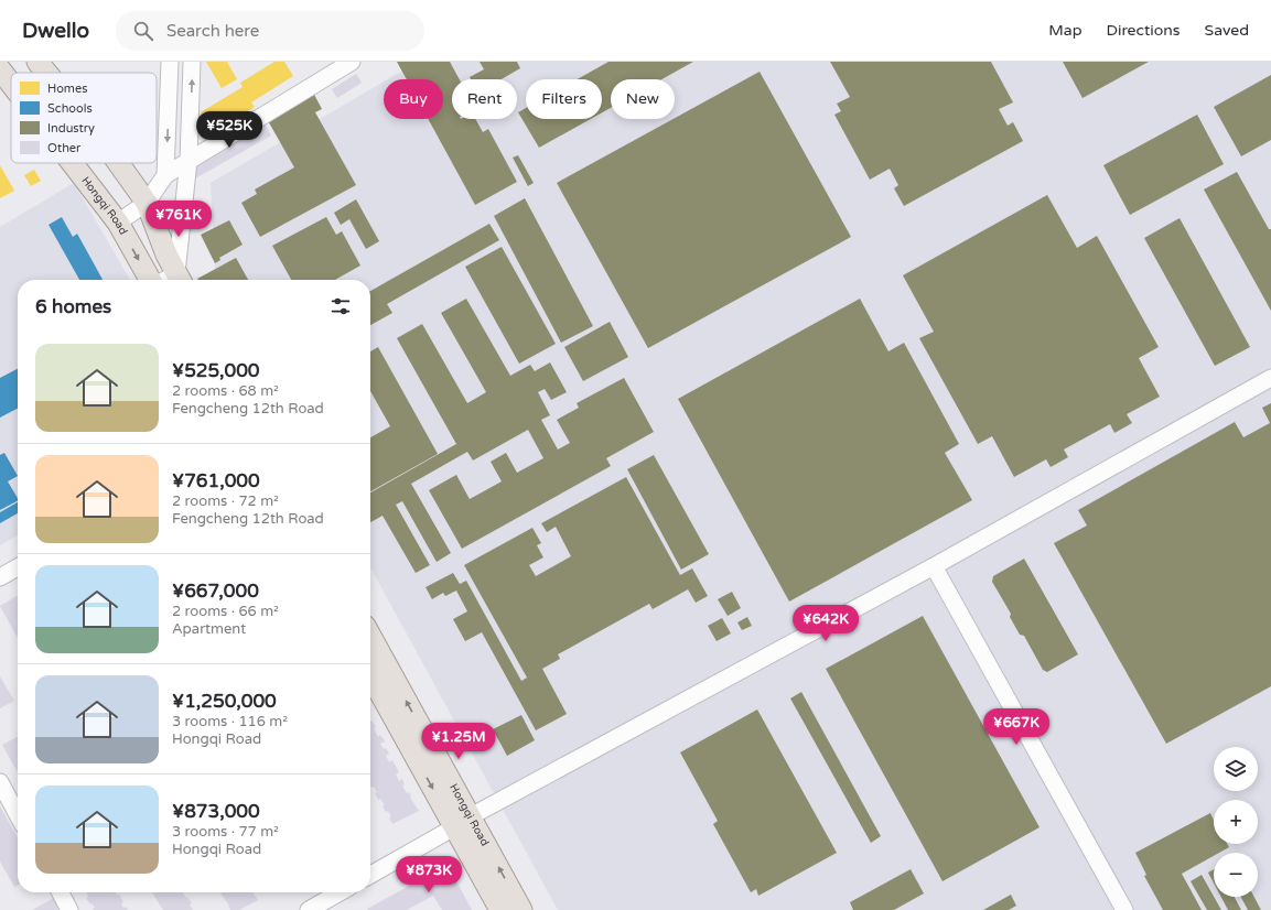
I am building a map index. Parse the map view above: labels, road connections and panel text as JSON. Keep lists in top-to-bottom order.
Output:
{
  "streets": {
    "main road": ["Hongqi Road"]
  },
  "legend": [
    "Homes",
    "Schools",
    "Industry",
    "Other"
  ],
  "page": {
    "header": "Dwello",
    "search": "Search here",
    "nav": ["Map", "Directions", "Saved"],
    "chip": [
      "Buy",
      "Rent",
      "Filters",
      "New"
    ],
    "price": [
      "¥525K",
      "¥761K",
      "¥642K",
      "¥667K",
      "¥1.25M",
      "¥873K"
    ],
    "heading": "6 homes",
    "list": [
      {
        "name": "¥525,000",
        "note": "2 rooms · 68 m² · Fengcheng 12th Road"
      },
      {
        "name": "¥761,000",
        "note": "2 rooms · 72 m² · Fengcheng 12th Road"
      },
      {
        "name": "¥667,000",
        "note": "2 rooms · 66 m² · Apartment"
      },
      {
        "name": "¥1,250,000",
        "note": "3 rooms · 116 m² · Hongqi Road"
      },
      {
        "name": "¥873,000",
        "note": "3 rooms · 77 m² · Hongqi Road"
      }
    ],
    "map_buttons": ["+", "−"]
  }
}
